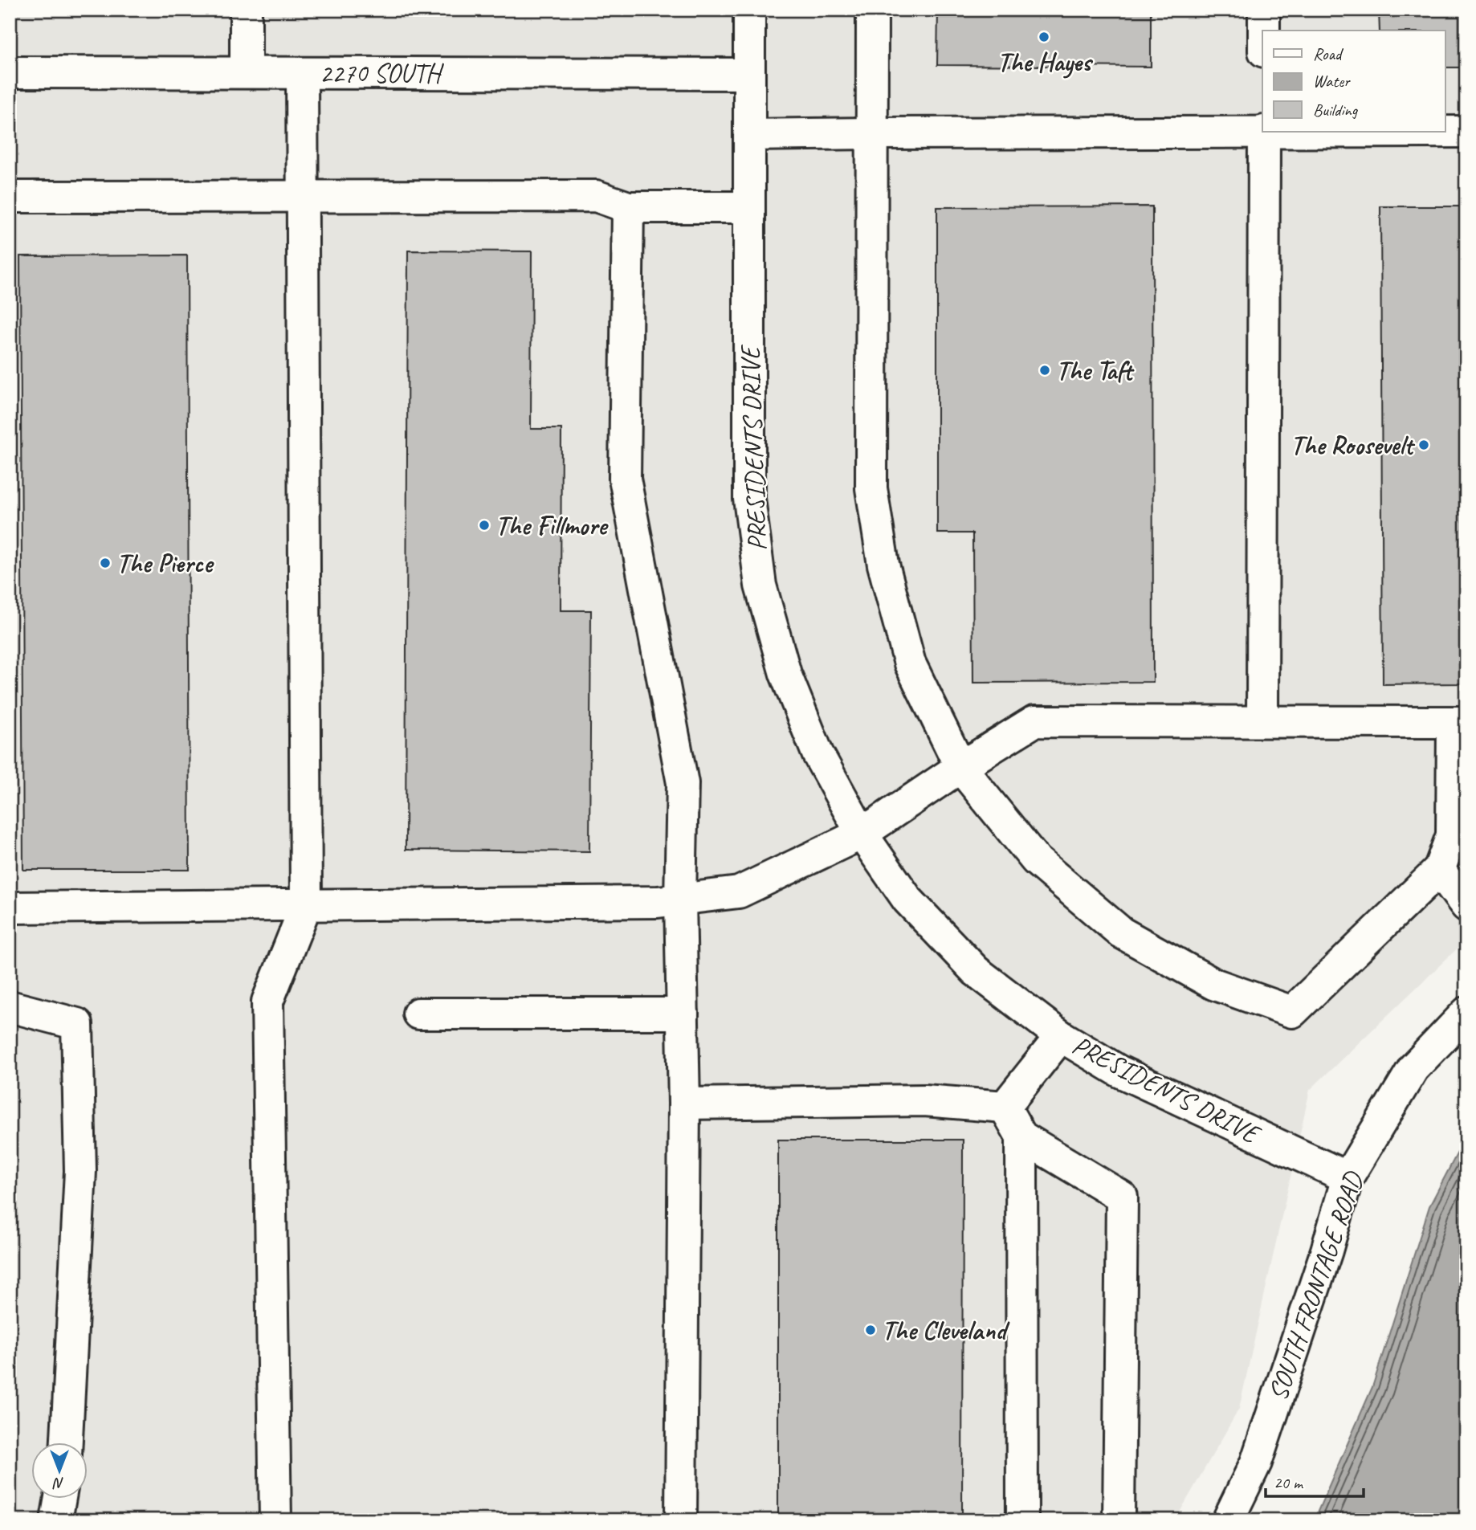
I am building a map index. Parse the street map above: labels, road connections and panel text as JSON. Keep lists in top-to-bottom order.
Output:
{
  "streets": {
    "street": ["2270 SOUTH", "PRESIDENTS DRIVE", "SOUTH FRONTAGE ROAD"]
  },
  "crossings": [
    ["2270 SOUTH", "PRESIDENTS DRIVE"],
    ["PRESIDENTS DRIVE", "SOUTH FRONTAGE ROAD"]
  ],
  "places": [
    "The Hayes",
    "The Taft",
    "The Roosevelt",
    "The Fillmore",
    "The Pierce",
    "The Cleveland"
  ],
  "legend": ["Road", "Water", "Building"],
  "scale_bar": "20 m",
  "north": "bottom"
}
